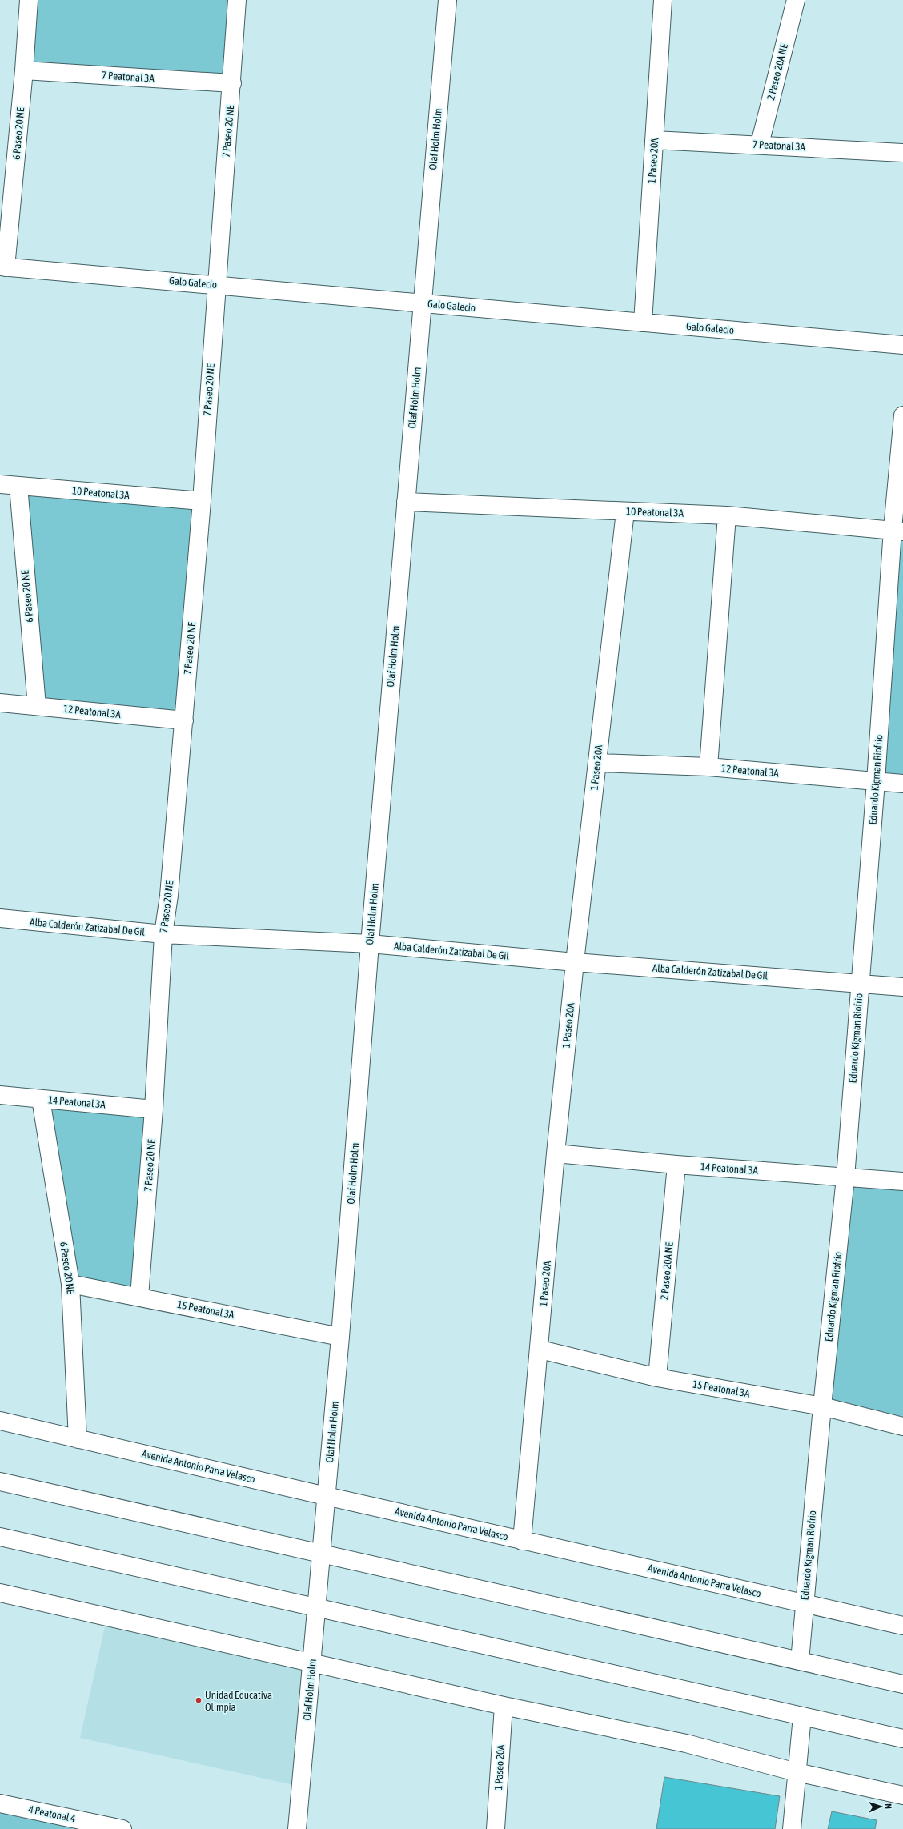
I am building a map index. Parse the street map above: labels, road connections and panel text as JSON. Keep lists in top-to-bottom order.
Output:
{
  "streets": {
    "street": [
      "2 Paseo 20A NE",
      "7 Peatonal 3A",
      "7 Paseo 20 NE",
      "6 Paseo 20 NE",
      "Olaf Holm Holm",
      "1 Paseo 20A",
      "Galo Galecio",
      "10 Peatonal 3A",
      "12 Peatonal 3A",
      "Eduardo Kigman Riofrio",
      "Alba Calderón Zatizabal De Gil",
      "14 Peatonal 3A",
      "15 Peatonal 3A",
      "Avenida Antonio Parra Velasco",
      "4 Peatonal 4"
    ]
  },
  "crossings": [
    ["2 Paseo 20A NE", "7 Peatonal 3A"],
    ["2 Paseo 20A NE", "14 Peatonal 3A"],
    ["2 Paseo 20A NE", "15 Peatonal 3A"],
    ["7 Peatonal 3A", "7 Paseo 20 NE"],
    ["7 Peatonal 3A", "6 Paseo 20 NE"],
    ["7 Peatonal 3A", "1 Paseo 20A"],
    ["7 Paseo 20 NE", "Galo Galecio"],
    ["7 Paseo 20 NE", "10 Peatonal 3A"],
    ["7 Paseo 20 NE", "12 Peatonal 3A"],
    ["7 Paseo 20 NE", "Alba Calderón Zatizabal De Gil"],
    ["7 Paseo 20 NE", "14 Peatonal 3A"],
    ["7 Paseo 20 NE", "15 Peatonal 3A"],
    ["6 Paseo 20 NE", "Galo Galecio"],
    ["6 Paseo 20 NE", "10 Peatonal 3A"],
    ["6 Paseo 20 NE", "12 Peatonal 3A"],
    ["6 Paseo 20 NE", "14 Peatonal 3A"],
    ["6 Paseo 20 NE", "15 Peatonal 3A"],
    ["6 Paseo 20 NE", "Avenida Antonio Parra Velasco"],
    ["Olaf Holm Holm", "Galo Galecio"],
    ["Olaf Holm Holm", "10 Peatonal 3A"],
    ["Olaf Holm Holm", "Alba Calderón Zatizabal De Gil"],
    ["Olaf Holm Holm", "15 Peatonal 3A"],
    ["Olaf Holm Holm", "Avenida Antonio Parra Velasco"],
    ["1 Paseo 20A", "Galo Galecio"],
    ["1 Paseo 20A", "10 Peatonal 3A"],
    ["1 Paseo 20A", "12 Peatonal 3A"],
    ["1 Paseo 20A", "Alba Calderón Zatizabal De Gil"],
    ["1 Paseo 20A", "14 Peatonal 3A"],
    ["1 Paseo 20A", "15 Peatonal 3A"],
    ["1 Paseo 20A", "Avenida Antonio Parra Velasco"],
    ["10 Peatonal 3A", "Eduardo Kigman Riofrio"],
    ["12 Peatonal 3A", "Eduardo Kigman Riofrio"],
    ["Eduardo Kigman Riofrio", "Alba Calderón Zatizabal De Gil"],
    ["Eduardo Kigman Riofrio", "14 Peatonal 3A"],
    ["Eduardo Kigman Riofrio", "15 Peatonal 3A"],
    ["Eduardo Kigman Riofrio", "Avenida Antonio Parra Velasco"]
  ],
  "places": ["Unidad Educativa Olimpia"],
  "north": "right"
}
